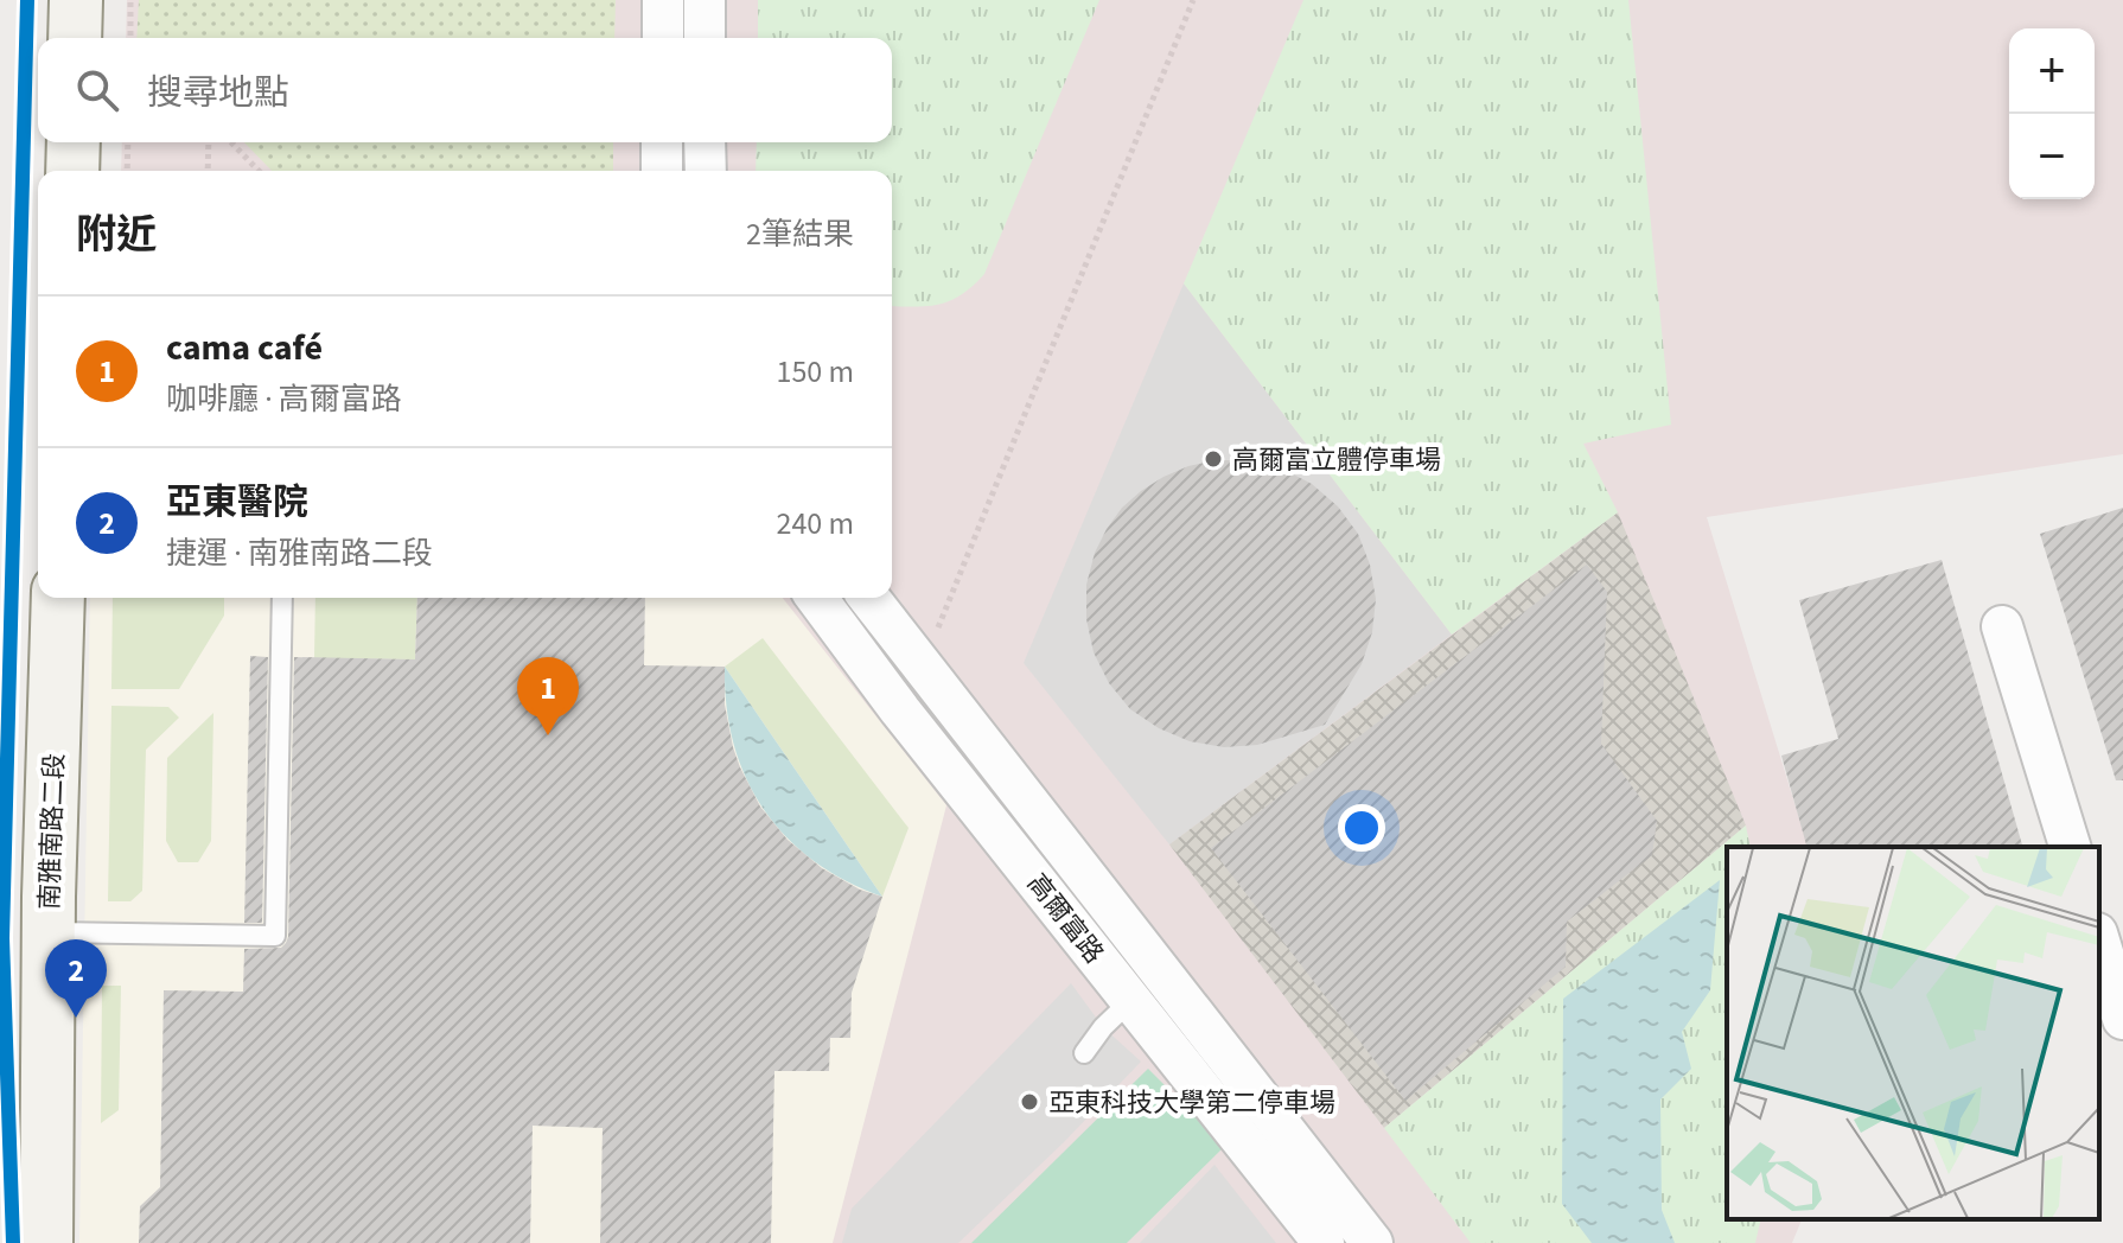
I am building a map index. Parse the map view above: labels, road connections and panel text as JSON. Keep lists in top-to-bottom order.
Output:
{
  "streets": {
    "street": ["南雅南路二段", "高爾富路"]
  },
  "places": ["高爾富立體停車場", "亞東科技大學第二停車場"],
  "page": {
    "map_buttons": ["+", "−"],
    "search": "搜尋地點",
    "heading": ["附近", "2筆結果"],
    "list": [
      {
        "mark": "1",
        "name": "cama café",
        "note": "咖啡廳 · 高爾富路",
        "value": "150 m"
      },
      {
        "mark": "2",
        "name": "亞東醫院",
        "note": "捷運 · 南雅南路二段",
        "value": "240 m"
      }
    ],
    "pins": ["1", "2"]
  }
}
